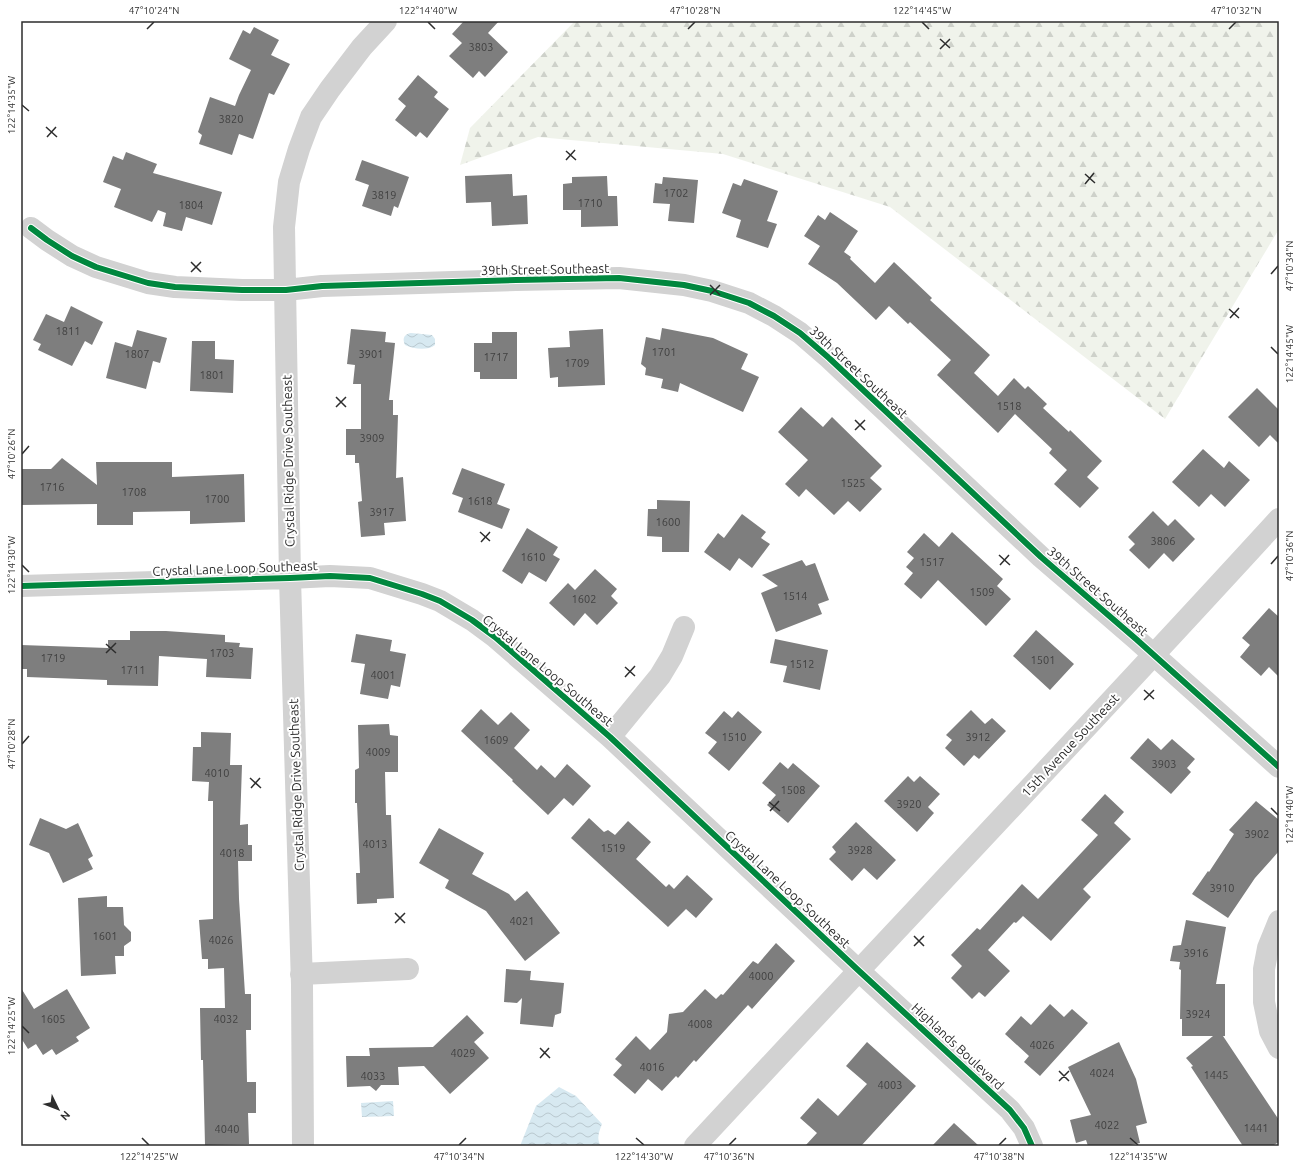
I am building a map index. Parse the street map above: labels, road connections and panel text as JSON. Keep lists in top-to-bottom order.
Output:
{
  "streets": {
    "street": [
      "39th Street Southeast",
      "Crystal Ridge Drive Southeast",
      "Crystal Lane Loop Southeast",
      "15th Avenue Southeast",
      "Highlands Boulevard"
    ]
  },
  "crossings": [
    ["39th Street Southeast", "Crystal Ridge Drive Southeast"],
    ["39th Street Southeast", "15th Avenue Southeast"],
    ["Crystal Ridge Drive Southeast", "Crystal Lane Loop Southeast"],
    ["Crystal Lane Loop Southeast", "15th Avenue Southeast"],
    ["Crystal Lane Loop Southeast", "Highlands Boulevard"],
    ["15th Avenue Southeast", "Highlands Boulevard"]
  ],
  "house_numbers": [
    "3803",
    "3820",
    "1702",
    "3819",
    "1710",
    "1804",
    "1811",
    "1701",
    "1807",
    "3901",
    "1717",
    "1709",
    "1801",
    "1518",
    "3909",
    "1525",
    "1716",
    "1708",
    "1700",
    "1618",
    "3917",
    "1600",
    "3806",
    "1610",
    "1517",
    "1509",
    "1514",
    "1602",
    "1703",
    "1719",
    "1501",
    "1512",
    "1711",
    "4001",
    "1510",
    "3912",
    "1609",
    "4009",
    "3903",
    "4010",
    "1508",
    "3920",
    "3902",
    "4013",
    "1519",
    "3928",
    "4018",
    "3910",
    "4021",
    "1601",
    "4026",
    "3916",
    "4000",
    "3924",
    "1605",
    "4032",
    "4008",
    "4026",
    "4029",
    "4016",
    "4024",
    "1445",
    "4033",
    "4003",
    "4022",
    "1441",
    "4040"
  ],
  "north": "bottom right",
  "coordinates": [
    "47°10'24\"N",
    "122°14'40\"W",
    "47°10'28\"N",
    "122°14'45\"W",
    "47°10'32\"N",
    "122°14'35\"W",
    "47°10'34\"N",
    "47°10'26\"N",
    "47°10'36\"N",
    "122°14'30\"W",
    "122°14'25\"W",
    "47°10'38\"N"
  ]
}
